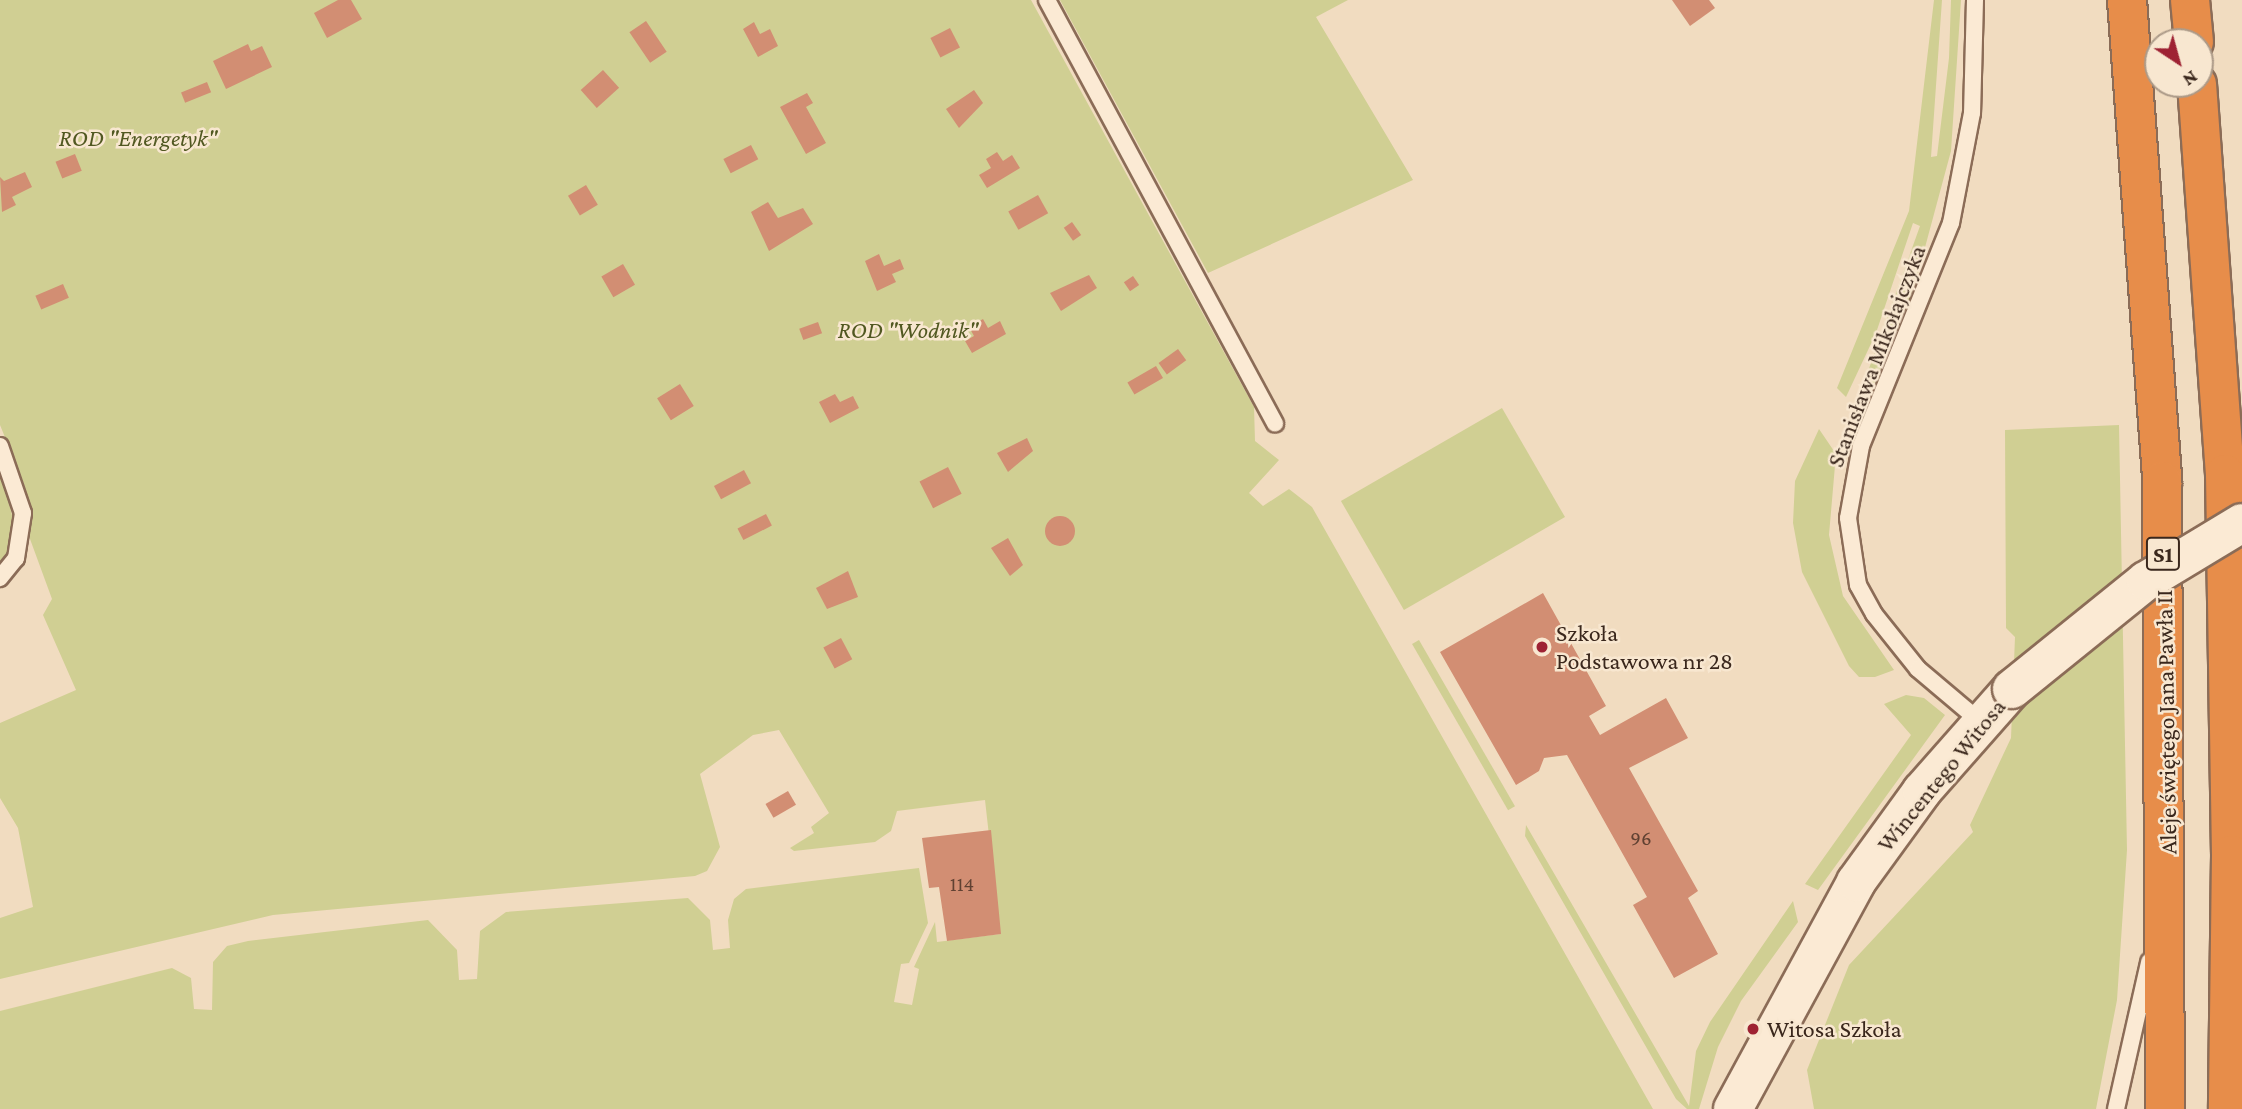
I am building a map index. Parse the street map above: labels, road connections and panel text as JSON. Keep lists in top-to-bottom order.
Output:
{
  "streets": {
    "highway": ["S1", "Aleje świętego Jana Pawła II"],
    "street": ["Wincentego Witosa"],
    "lane": ["Stanisława Mikołajczyka"]
  },
  "crossings": [
    ["Stanisława Mikołajczyka", "Wincentego Witosa"]
  ],
  "parks": ["ROD \"Energetyk\"", "ROD \"Wodnik\""],
  "places": ["Szkoła Podstawowa nr 28", "Witosa Szkoła"],
  "house_numbers": ["96", "114"],
  "north": "bottom right"
}
